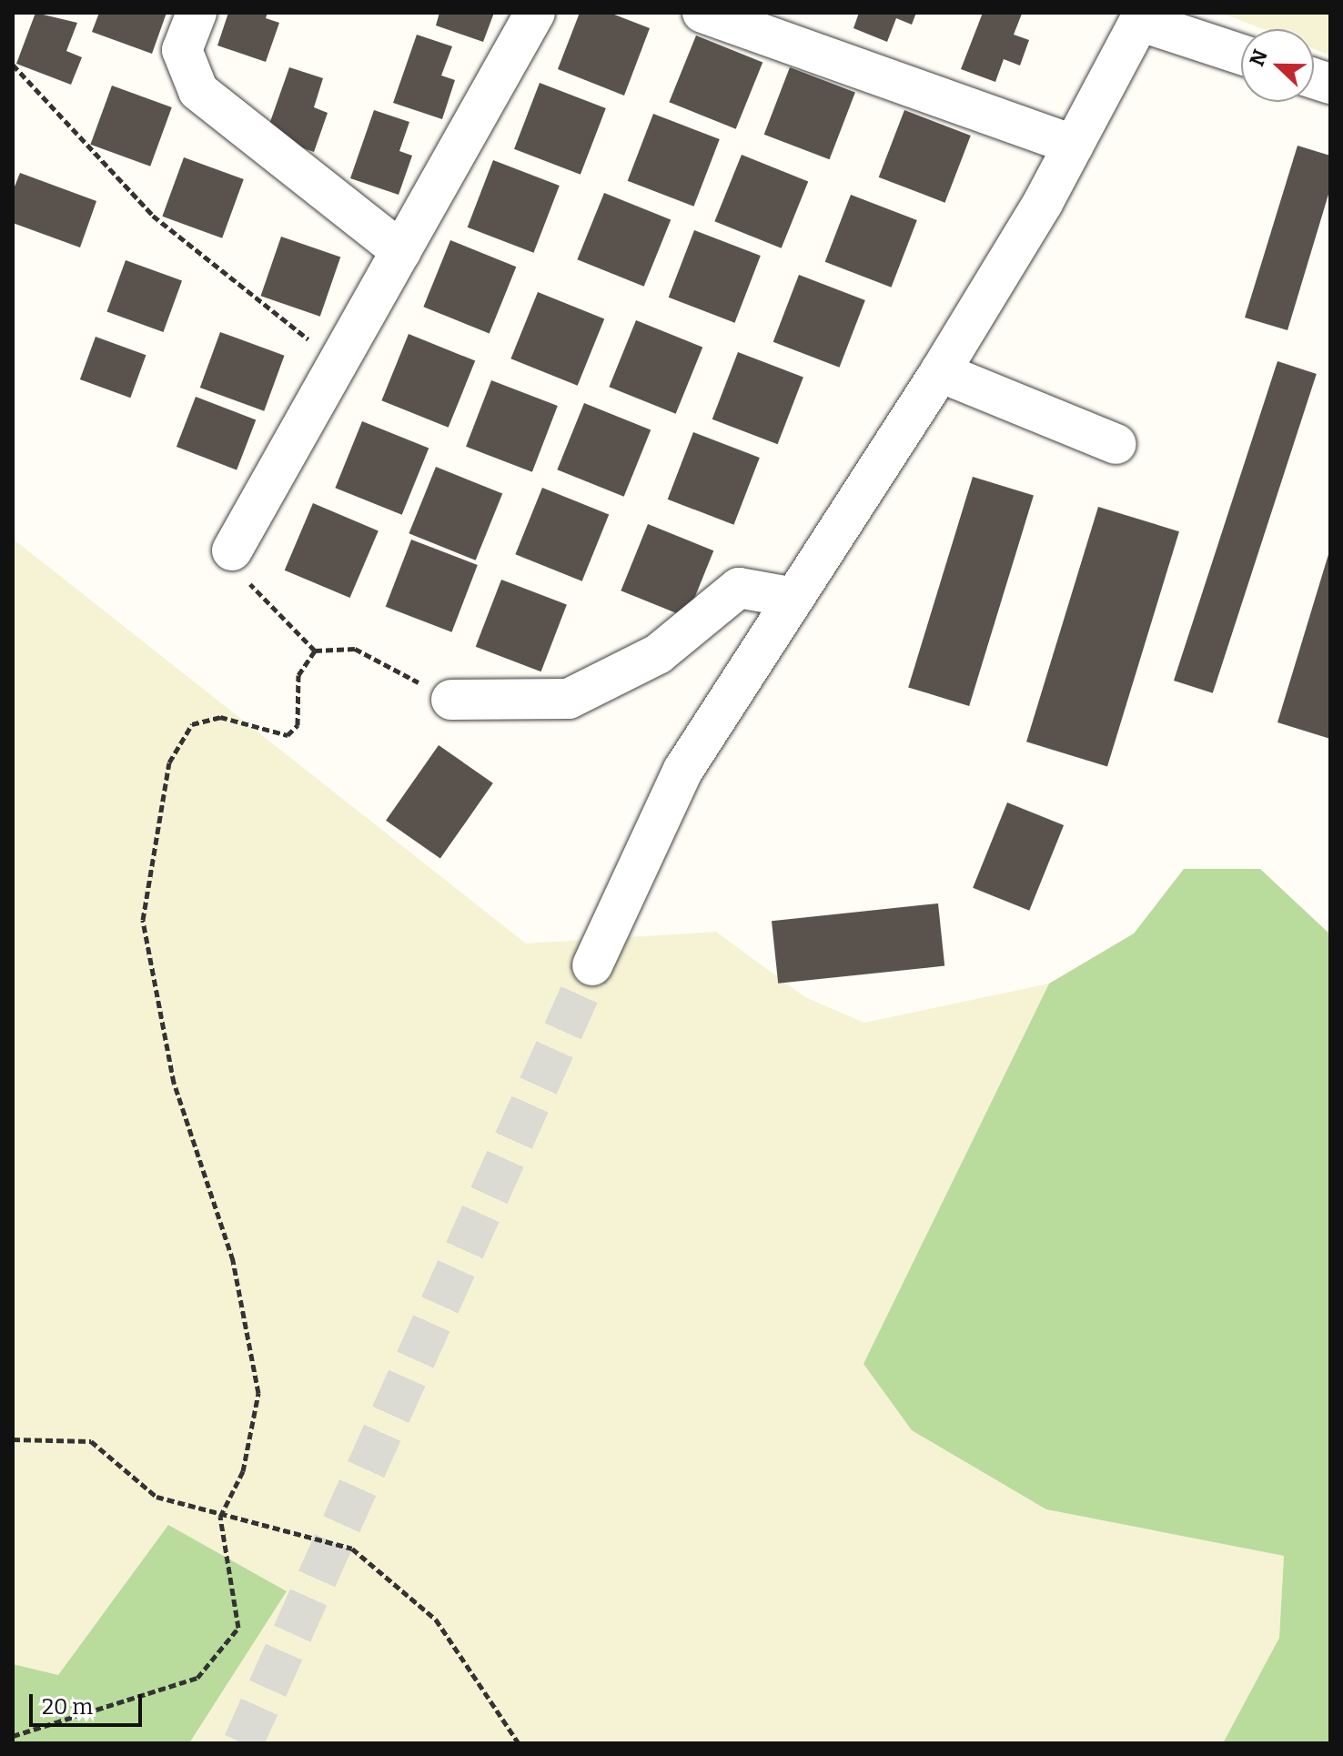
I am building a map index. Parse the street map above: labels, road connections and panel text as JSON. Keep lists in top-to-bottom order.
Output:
{
  "scale_bar": "20 m",
  "north": "left"
}
